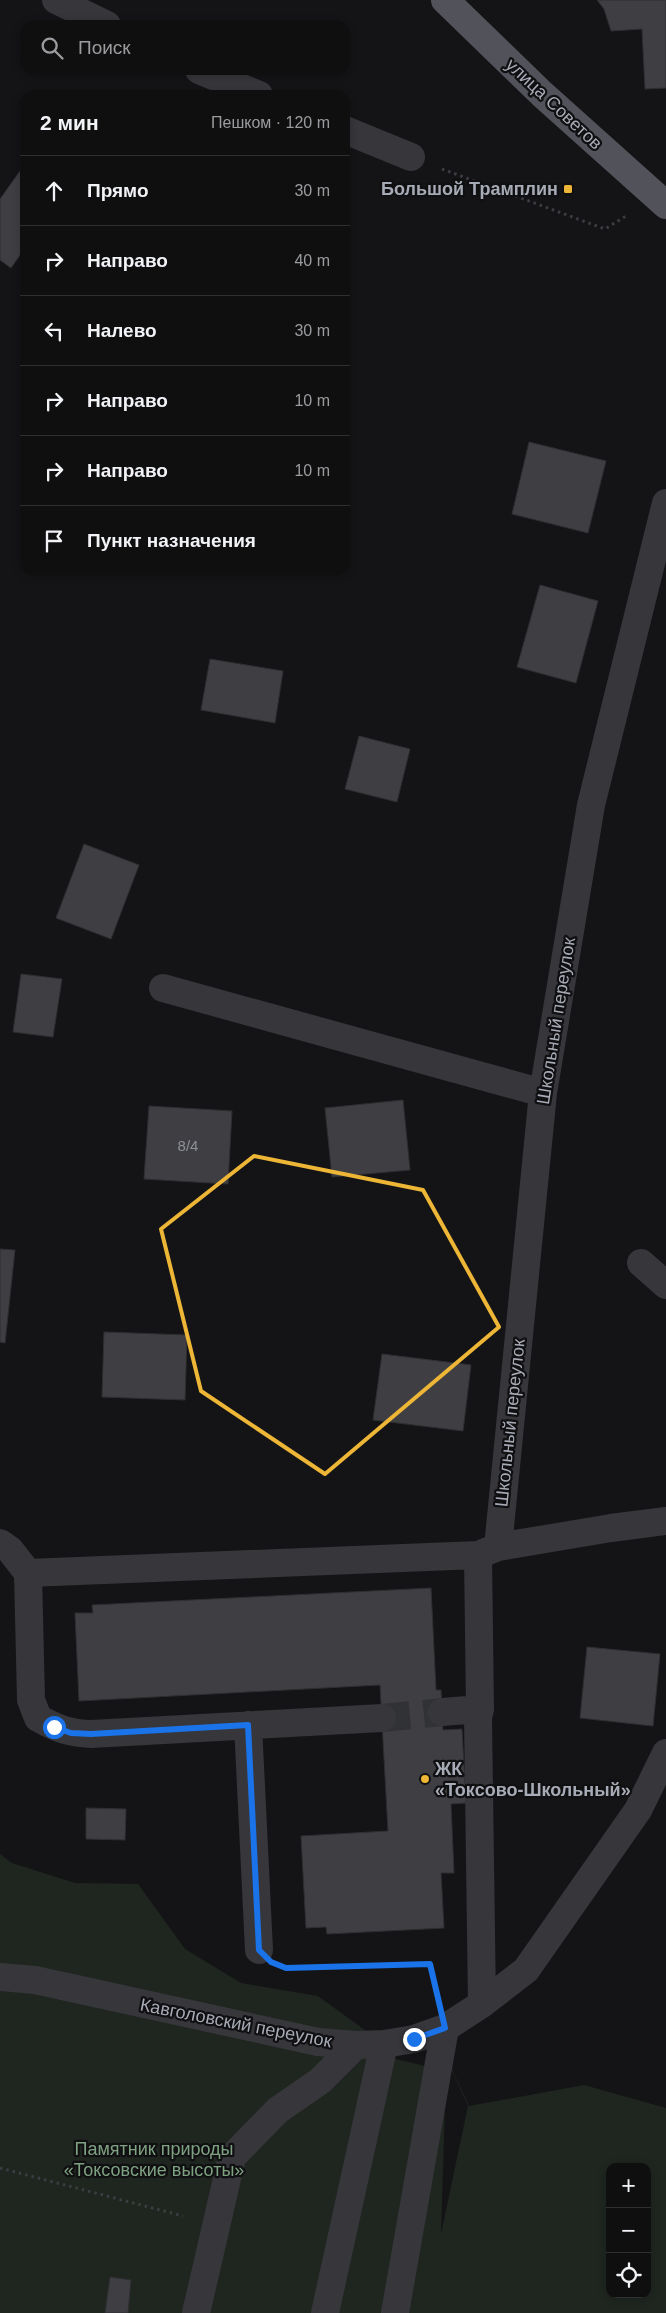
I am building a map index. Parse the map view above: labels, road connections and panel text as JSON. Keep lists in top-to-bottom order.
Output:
{
  "streets": {
    "main road": ["улица Советов"],
    "street": ["Школьный переулок", "Кавголовский переулок"]
  },
  "crossings": [
    ["Школьный переулок", "Кавголовский переулок"]
  ],
  "parks": ["Памятник природы «Токсовские высоты»"],
  "places": {
    "transit": ["Большой Трамплин"],
    "other": ["ЖК «Токсово-Школьный»"]
  },
  "house_numbers": ["8/4"],
  "page": {
    "search": "Поиск",
    "heading": ["2 мин", "Пешком · 120 m"],
    "list": [
      ["Прямо", "30 m"],
      ["Направо", "40 m"],
      ["Налево", "30 m"],
      ["Направо", "10 m"],
      ["Направо", "10 m"],
      "Пункт назначения"
    ],
    "map_buttons": ["+", "−"]
  }
}
